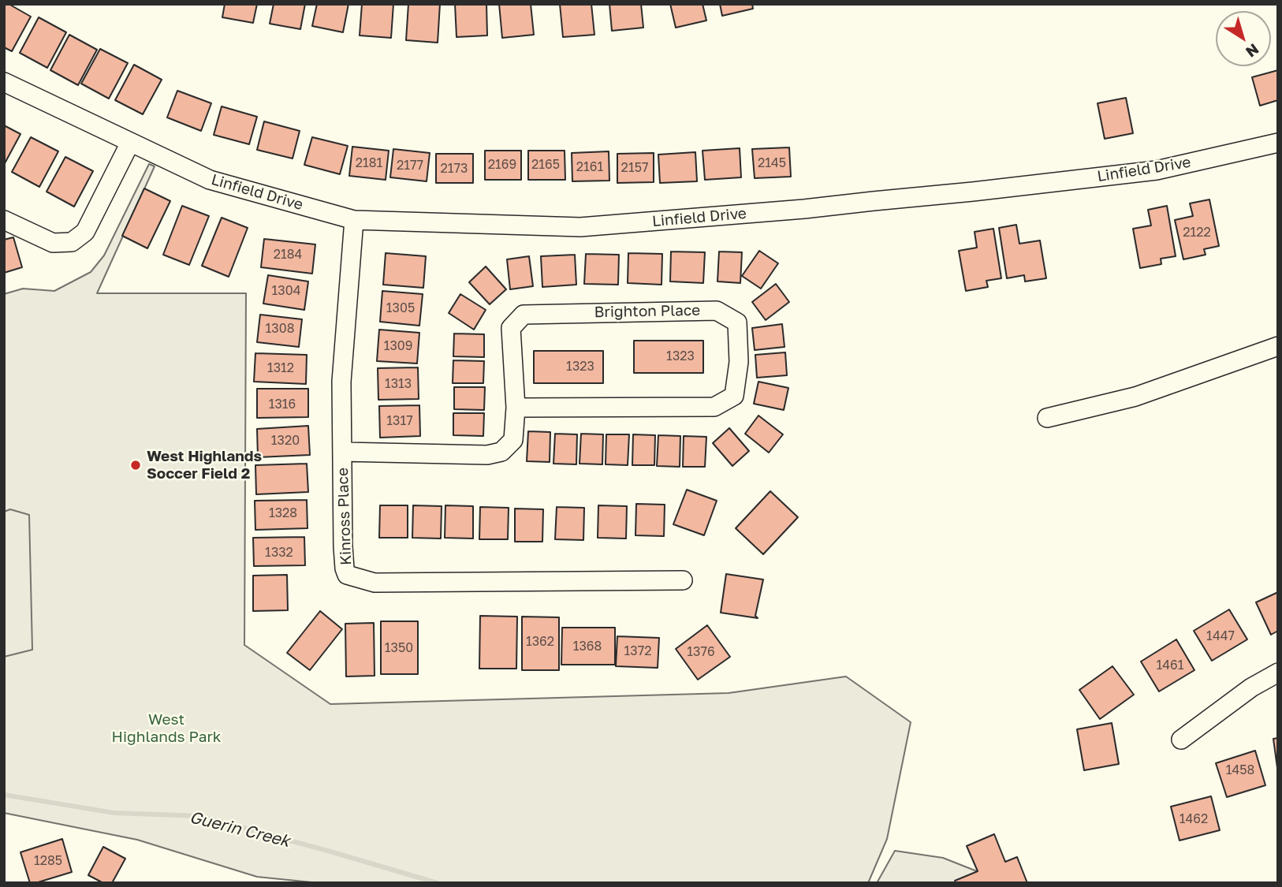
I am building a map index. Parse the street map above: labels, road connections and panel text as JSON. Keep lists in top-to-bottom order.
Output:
{
  "streets": {
    "street": ["Linfield Drive", "Brighton Place", "Kinross Place"]
  },
  "crossings": [
    ["Linfield Drive", "Kinross Place"],
    ["Brighton Place", "Kinross Place"]
  ],
  "water": ["Guerin Creek"],
  "parks": ["West Highlands Park"],
  "places": ["West Highlands Soccer Field 2"],
  "house_numbers": [
    "2181",
    "2145",
    "2169",
    "2165",
    "2177",
    "2161",
    "2157",
    "2173",
    "2122",
    "2184",
    "1304",
    "1305",
    "1308",
    "1309",
    "1323",
    "1323",
    "1312",
    "1313",
    "1316",
    "1317",
    "1320",
    "1328",
    "1332",
    "1447",
    "1362",
    "1368",
    "1350",
    "1372",
    "1376",
    "1461",
    "1458",
    "1462",
    "1285"
  ],
  "north": "bottom right"
}
